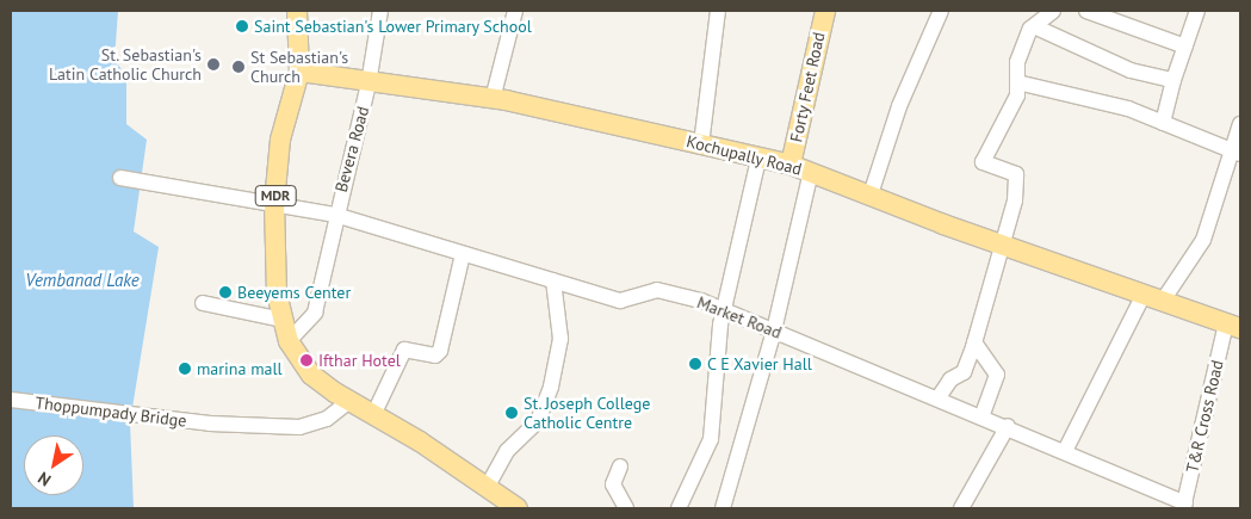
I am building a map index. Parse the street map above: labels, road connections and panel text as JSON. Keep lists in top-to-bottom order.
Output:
{
  "streets": {
    "main road": ["Forty Feet Road", "Kochupally Road", "MDR"],
    "street": [
      "Bevera Road",
      "Market Road",
      "Thoppumpady Bridge",
      "T&R Cross Road"
    ]
  },
  "crossings": [
    ["Forty Feet Road", "Kochupally Road"],
    ["Bevera Road", "Kochupally Road"],
    ["Bevera Road", "MDR"],
    ["Bevera Road", "Market Road"],
    ["Kochupally Road", "MDR"],
    ["Kochupally Road", "T&R Cross Road"],
    ["MDR", "Market Road"],
    ["MDR", "Thoppumpady Bridge"],
    ["Market Road", "T&R Cross Road"]
  ],
  "water": ["Vembanad Lake"],
  "places": [
    "Saint Sebastian's Lower Primary School",
    "St. Sebastian's Latin Catholic Church",
    "St Sebastian's Church",
    "Beeyems Center",
    "Ifthar Hotel",
    "C E Xavier Hall",
    "marina mall",
    "St. Joseph College Catholic Centre"
  ],
  "north": "bottom left"
}
